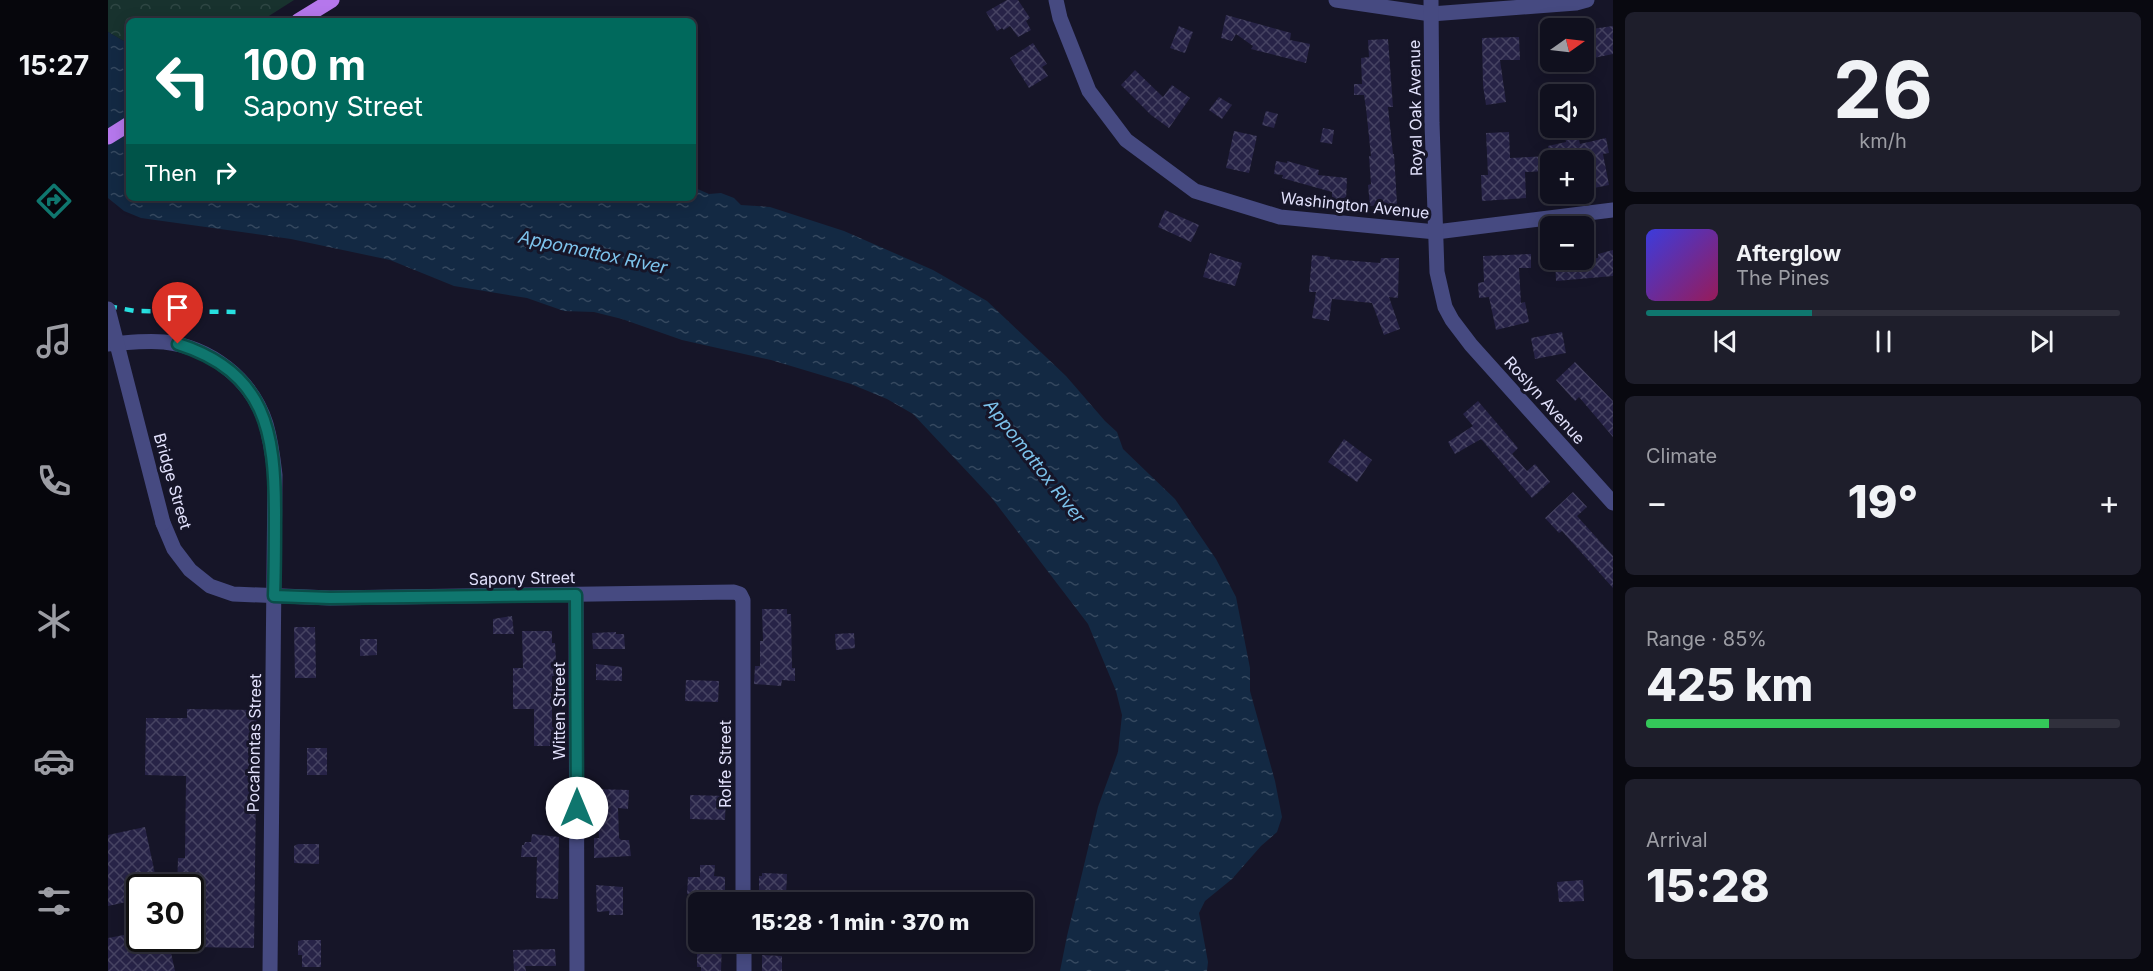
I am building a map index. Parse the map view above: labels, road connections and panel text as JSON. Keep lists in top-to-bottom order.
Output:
{
  "streets": {
    "street": [
      "Royal Oak Avenue",
      "Washington Avenue",
      "Roslyn Avenue",
      "Bridge Street",
      "Sapony Street",
      "Witten Street",
      "Pocahontas Street",
      "Rolfe Street"
    ]
  },
  "crossings": [
    ["Royal Oak Avenue", "Washington Avenue"],
    ["Royal Oak Avenue", "Roslyn Avenue"],
    ["Bridge Street", "Sapony Street"],
    ["Bridge Street", "Pocahontas Street"],
    ["Sapony Street", "Witten Street"],
    ["Sapony Street", "Pocahontas Street"],
    ["Sapony Street", "Rolfe Street"]
  ],
  "water": ["Appomattox River"],
  "north": "right",
  "page": {
    "tabs": "15:27",
    "tile": [
      ["26", "km/h"],
      "Climate",
      ["Range · 85%", "425 km"],
      ["Arrival", "15:28"]
    ],
    "map_buttons": ["+", "−"],
    "turn": ["100 m", "Sapony Street"],
    "then": "Then",
    "song": ["Afterglow", "The Pines"],
    "heat": ["−", "19°", "+"],
    "limit": "30",
    "trip": "15:28 · 1 min · 370 m"
  }
}
